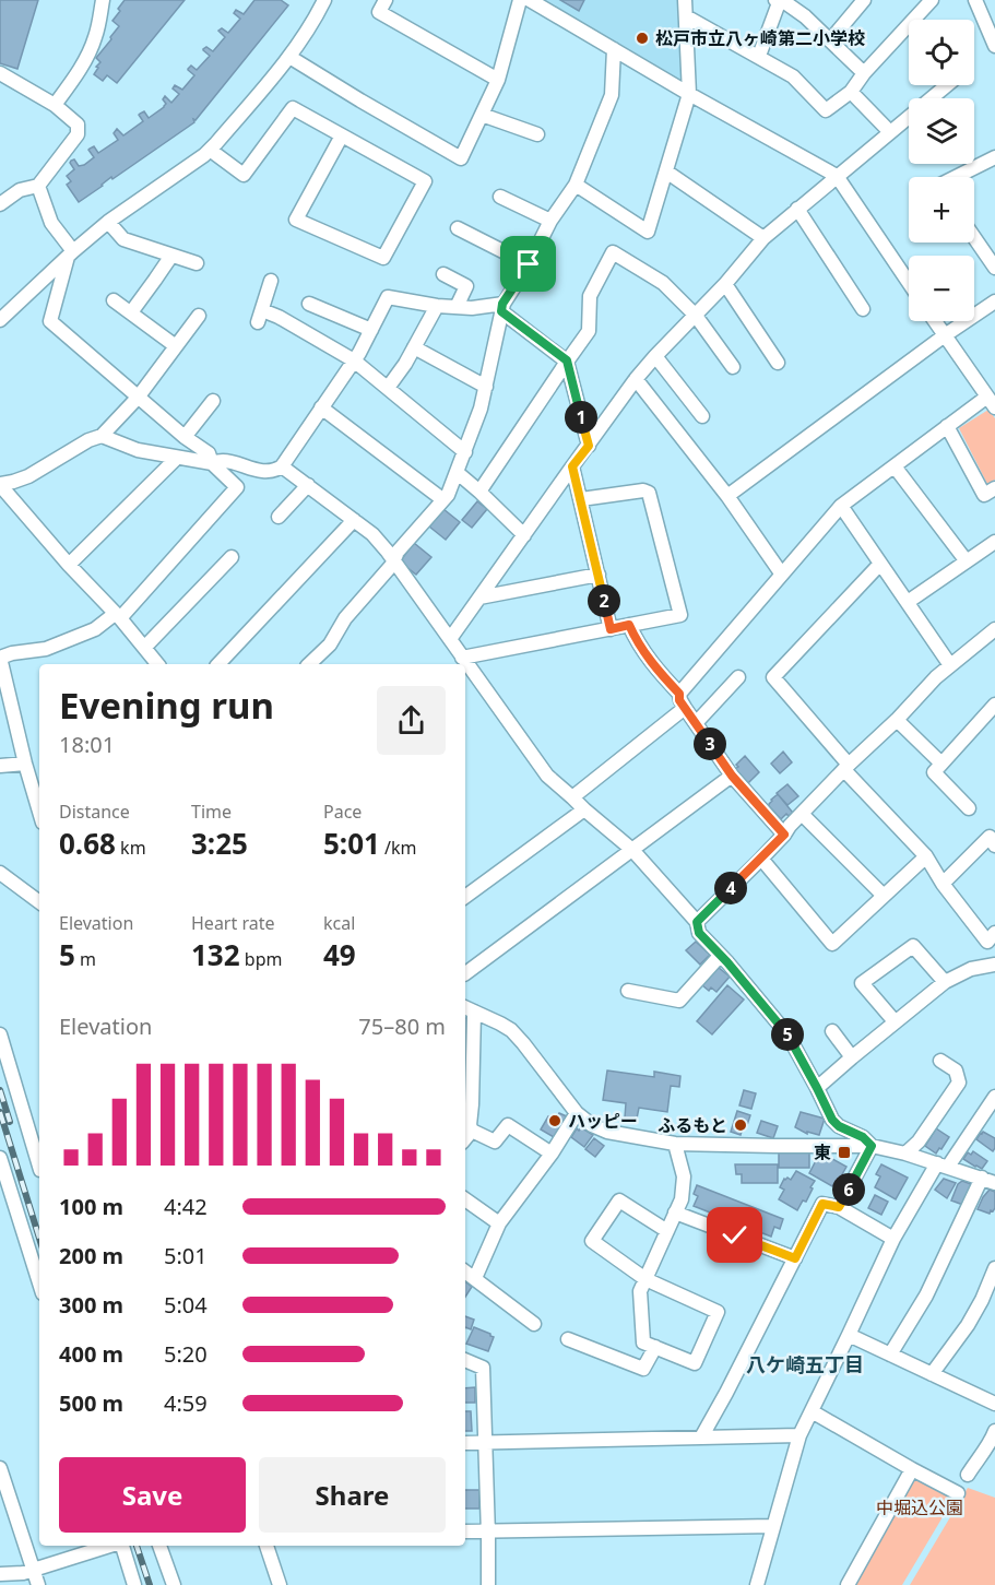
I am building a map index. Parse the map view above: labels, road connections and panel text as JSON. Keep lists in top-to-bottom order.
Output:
{
  "districts": ["八ケ崎五丁目"],
  "parks": ["中堀込公園"],
  "places": {
    "other": ["松戸市立八ヶ崎第二小学校", "ハッピー", "ふるもと"],
    "transit": ["東"]
  },
  "page": {
    "map_buttons": ["+", "−"],
    "pins": [
      "1",
      "2",
      "3",
      "4",
      "5",
      "6"
    ],
    "heading": ["Evening run", "18:01"],
    "stats": [
      ["Distance", "0.68 km"],
      ["Time", "3:25"],
      ["Pace", "5:01 /km"],
      ["Elevation", "5 m"],
      ["Heart rate", "132 bpm"],
      ["kcal", "49"]
    ],
    "chart": ["Elevation", "75–80 m"],
    "list": [
      {
        "name": "100 m",
        "note": "4:42"
      },
      {
        "name": "200 m",
        "note": "5:01"
      },
      {
        "name": "300 m",
        "note": "5:04"
      },
      {
        "name": "400 m",
        "note": "5:20"
      },
      {
        "name": "500 m",
        "note": "4:59"
      }
    ],
    "buttons": ["Save", "Share"]
  }
}
